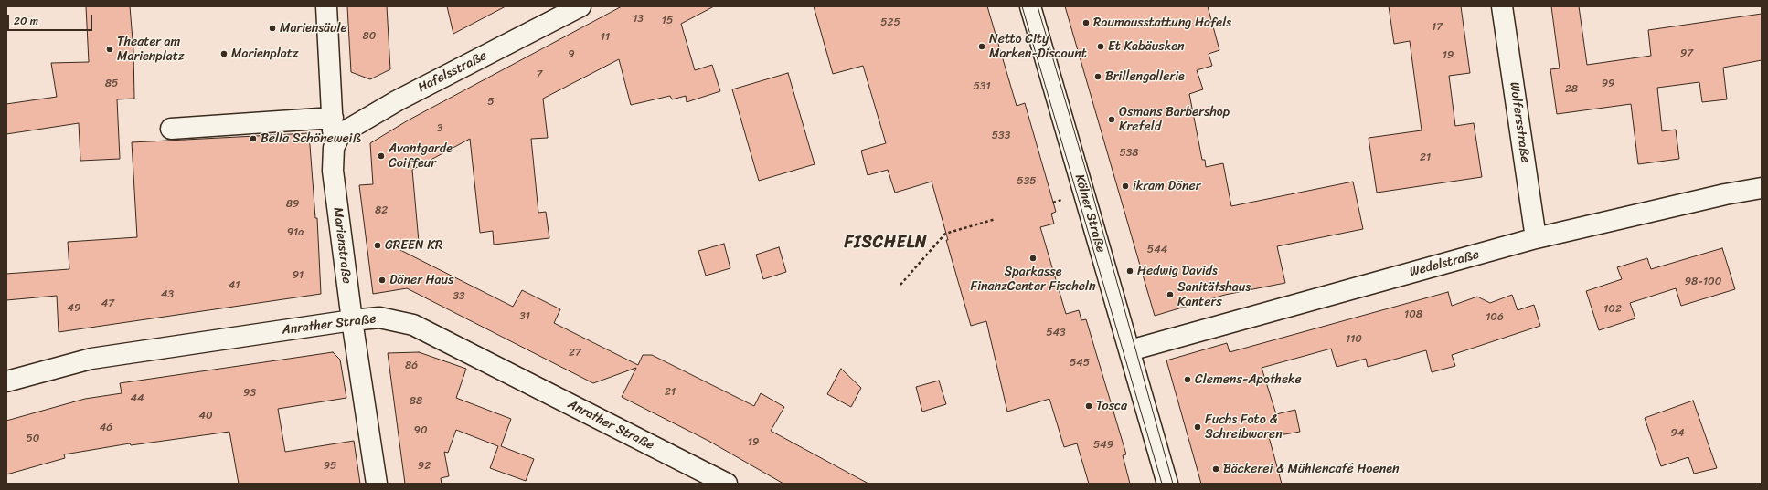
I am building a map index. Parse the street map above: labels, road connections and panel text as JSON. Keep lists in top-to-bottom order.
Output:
{
  "streets": {
    "street": [
      "Hafelsstraße",
      "Wolfersstraße",
      "Kölner Straße",
      "Marienstraße",
      "Wedelstraße",
      "Anrather Straße"
    ]
  },
  "crossings": [
    ["Hafelsstraße", "Marienstraße"],
    ["Wolfersstraße", "Wedelstraße"],
    ["Kölner Straße", "Wedelstraße"],
    ["Marienstraße", "Anrather Straße"]
  ],
  "districts": ["FISCHELN"],
  "places": [
    "Raumausstattung Hafels",
    "Mariensäule",
    "Netto City Marken-Discount",
    "Et Kabäusken",
    "Theater am Marienplatz",
    "Marienplatz",
    "Brillengallerie",
    "Osmans Barbershop Krefeld",
    "Bella Schöneweiß",
    "Avantgarde Coiffeur",
    "ikram Döner",
    "GREEN KR",
    "Sparkasse FinanzCenter Fischeln",
    "Hedwig Davids",
    "Döner Haus",
    "Sanitätshaus Kanters",
    "Clemens-Apotheke",
    "Tosca",
    "Fuchs Foto & Schreibwaren",
    "Bäckerei & Mühlencafé Hoenen"
  ],
  "house_numbers": [
    "13",
    "15",
    "525",
    "17",
    "80",
    "11",
    "97",
    "9",
    "19",
    "7",
    "85",
    "99",
    "531",
    "28",
    "5",
    "3",
    "533",
    "538",
    "21",
    "535",
    "89",
    "82",
    "91a",
    "544",
    "91",
    "98-100",
    "41",
    "43",
    "33",
    "47",
    "49",
    "102",
    "108",
    "31",
    "106",
    "543",
    "110",
    "27",
    "545",
    "86",
    "21",
    "93",
    "44",
    "88",
    "40",
    "46",
    "90",
    "94",
    "50",
    "19",
    "549",
    "95",
    "92"
  ],
  "scale_bar": "20 m"
}
